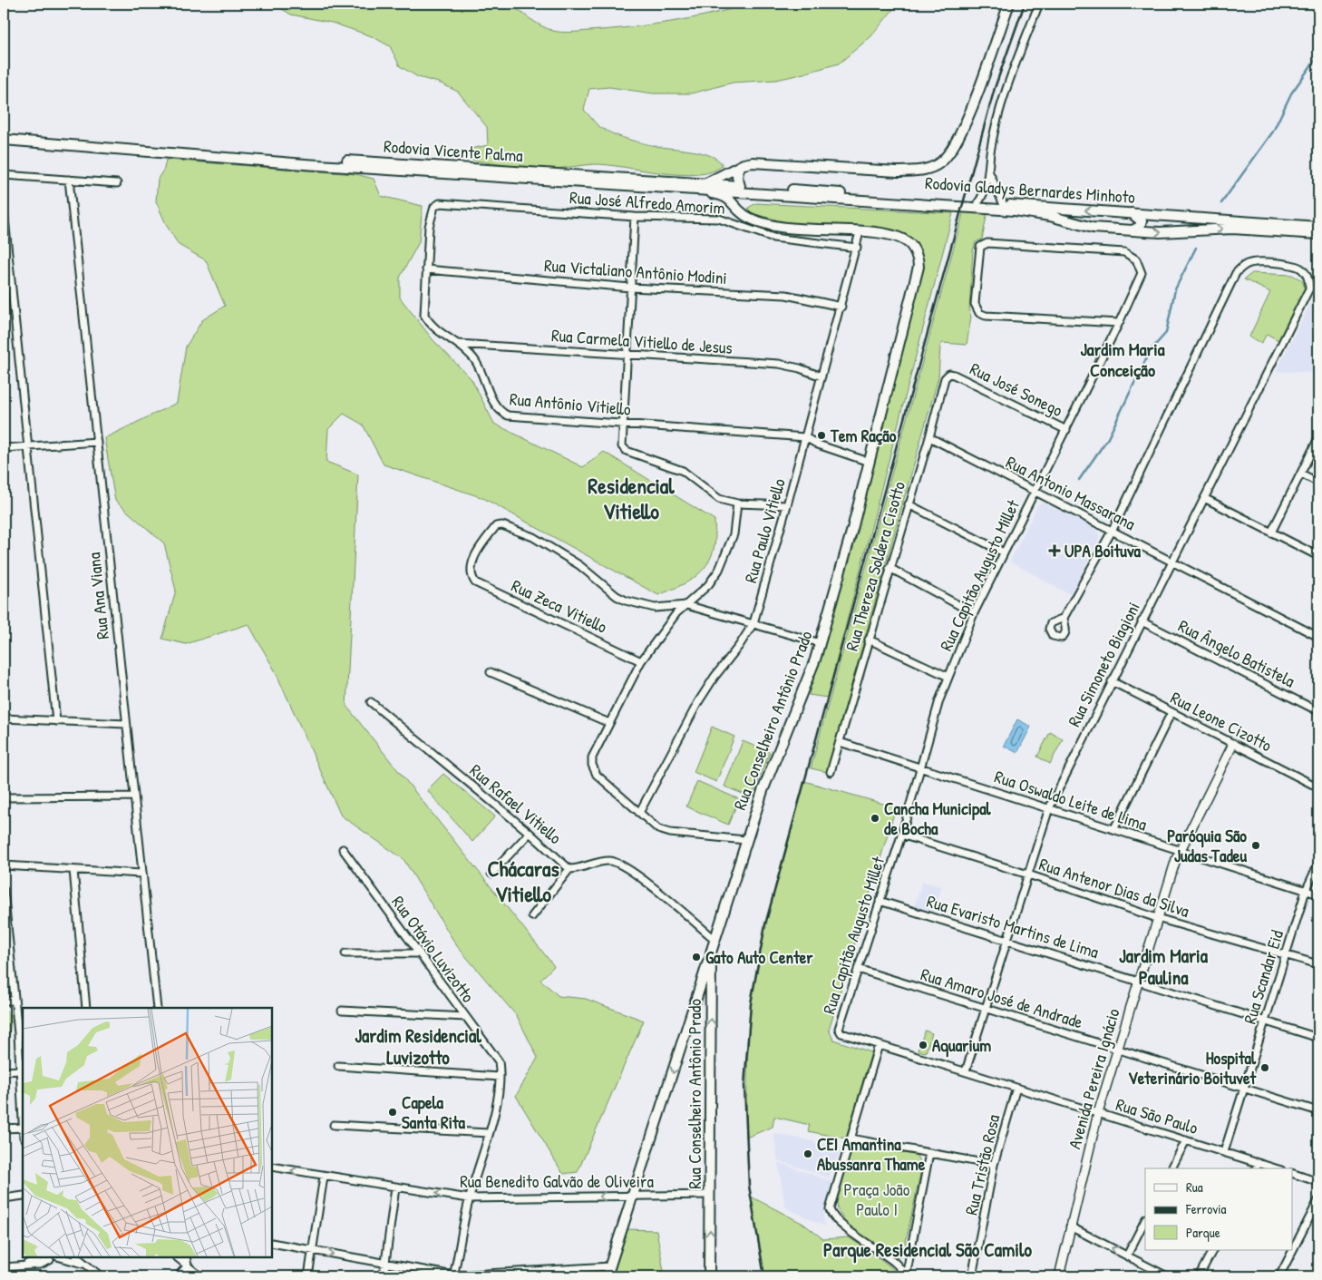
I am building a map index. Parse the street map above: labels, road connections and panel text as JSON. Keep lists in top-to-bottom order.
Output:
{
  "streets": {
    "main road": ["Rodovia Vicente Palma", "Rodovia Gladys Bernardes Minhoto", "Rua Conselheiro Antônio Prado"],
    "street": [
      "Rua José Alfredo Amorim",
      "Rua Victaliano Antônio Modini",
      "Rua Carmela Vitiello de Jesus",
      "Rua José Sonego",
      "Rua Antônio Vitiello",
      "Rua Antonio Massarana",
      "Rua Paulo Vitiello",
      "Rua Thereza Soldera Cisotto",
      "Rua Capitão Augusto Millet",
      "Rua Ana Viana",
      "Rua Zeca Vitiello",
      "Rua Ângelo Batistela",
      "Rua Simoneto Biagioni",
      "Rua Leone Cizotto",
      "Rua Oswaldo Leite de Lima",
      "Rua Rafael Vitiello",
      "Rua Antenor Dias da Silva",
      "Rua Evaristo Martins de Lima",
      "Rua Otávio Luvizotto",
      "Rua Scandar Eid",
      "Rua Amaro José de Andrade",
      "Avenida Pereira Ignácio",
      "Rua São Paulo",
      "Rua Tristão Rosa",
      "Rua Benedito Galvão de Oliveira"
    ]
  },
  "crossings": [
    ["Rodovia Vicente Palma", "Rodovia Gladys Bernardes Minhoto"],
    ["Rua José Alfredo Amorim", "Rua Antônio Vitiello"],
    ["Rua José Alfredo Amorim", "Rua Paulo Vitiello"],
    ["Rua Victaliano Antônio Modini", "Rua Antônio Vitiello"],
    ["Rua Victaliano Antônio Modini", "Rua Paulo Vitiello"],
    ["Rua Carmela Vitiello de Jesus", "Rua Antônio Vitiello"],
    ["Rua Carmela Vitiello de Jesus", "Rua Paulo Vitiello"],
    ["Rua José Sonego", "Rua Thereza Soldera Cisotto"],
    ["Rua José Sonego", "Rua Capitão Augusto Millet"],
    ["Rua Antônio Vitiello", "Rua Paulo Vitiello"],
    ["Rua Antônio Vitiello", "Rua Conselheiro Antônio Prado"],
    ["Rua Antonio Massarana", "Rua Thereza Soldera Cisotto"],
    ["Rua Antonio Massarana", "Rua Capitão Augusto Millet"],
    ["Rua Antonio Massarana", "Rua Simoneto Biagioni"],
    ["Rua Paulo Vitiello", "Rua Conselheiro Antônio Prado"],
    ["Rua Thereza Soldera Cisotto", "Rua Oswaldo Leite de Lima"],
    ["Rua Capitão Augusto Millet", "Rua Oswaldo Leite de Lima"],
    ["Rua Capitão Augusto Millet", "Rua Antenor Dias da Silva"],
    ["Rua Capitão Augusto Millet", "Rua Evaristo Martins de Lima"],
    ["Rua Capitão Augusto Millet", "Rua Amaro José de Andrade"],
    ["Rua Capitão Augusto Millet", "Rua São Paulo"],
    ["Rua Ângelo Batistela", "Rua Simoneto Biagioni"],
    ["Rua Simoneto Biagioni", "Rua Leone Cizotto"],
    ["Rua Simoneto Biagioni", "Rua Oswaldo Leite de Lima"],
    ["Rua Simoneto Biagioni", "Rua Antenor Dias da Silva"],
    ["Rua Simoneto Biagioni", "Rua Evaristo Martins de Lima"],
    ["Rua Simoneto Biagioni", "Rua Amaro José de Andrade"],
    ["Rua Simoneto Biagioni", "Rua São Paulo"],
    ["Rua Conselheiro Antônio Prado", "Rua Benedito Galvão de Oliveira"],
    ["Rua Leone Cizotto", "Avenida Pereira Ignácio"],
    ["Rua Oswaldo Leite de Lima", "Rua Scandar Eid"],
    ["Rua Oswaldo Leite de Lima", "Avenida Pereira Ignácio"],
    ["Rua Antenor Dias da Silva", "Rua Scandar Eid"],
    ["Rua Antenor Dias da Silva", "Avenida Pereira Ignácio"],
    ["Rua Evaristo Martins de Lima", "Rua Scandar Eid"],
    ["Rua Evaristo Martins de Lima", "Avenida Pereira Ignácio"],
    ["Rua Otávio Luvizotto", "Rua Benedito Galvão de Oliveira"],
    ["Rua Scandar Eid", "Rua Amaro José de Andrade"],
    ["Rua Scandar Eid", "Rua São Paulo"],
    ["Rua Amaro José de Andrade", "Avenida Pereira Ignácio"],
    ["Avenida Pereira Ignácio", "Rua São Paulo"],
    ["Rua São Paulo", "Rua Tristão Rosa"]
  ],
  "one_way": ["Rua Benedito Galvão de Oliveira"],
  "districts": [
    "Jardim Maria Conceição",
    "Residencial Vitiello",
    "Chácaras Vitiello",
    "Jardim Maria Paulina",
    "Jardim Residencial Luvizotto",
    "Parque Residencial São Camilo"
  ],
  "parks": ["Praça João Paulo I"],
  "places": {
    "other": [
      "Tem Ração",
      "Cancha Municipal de Bocha",
      "Paróquia São Judas Tadeu",
      "Gato Auto Center",
      "Aquarium",
      "Hospital Veterinário Boituvet",
      "Capela Santa Rita",
      "CEI Amantina Abussanra Thame"
    ],
    "health": ["UPA Boituva"]
  },
  "legend": ["Rua", "Ferrovia", "Parque"]
}
